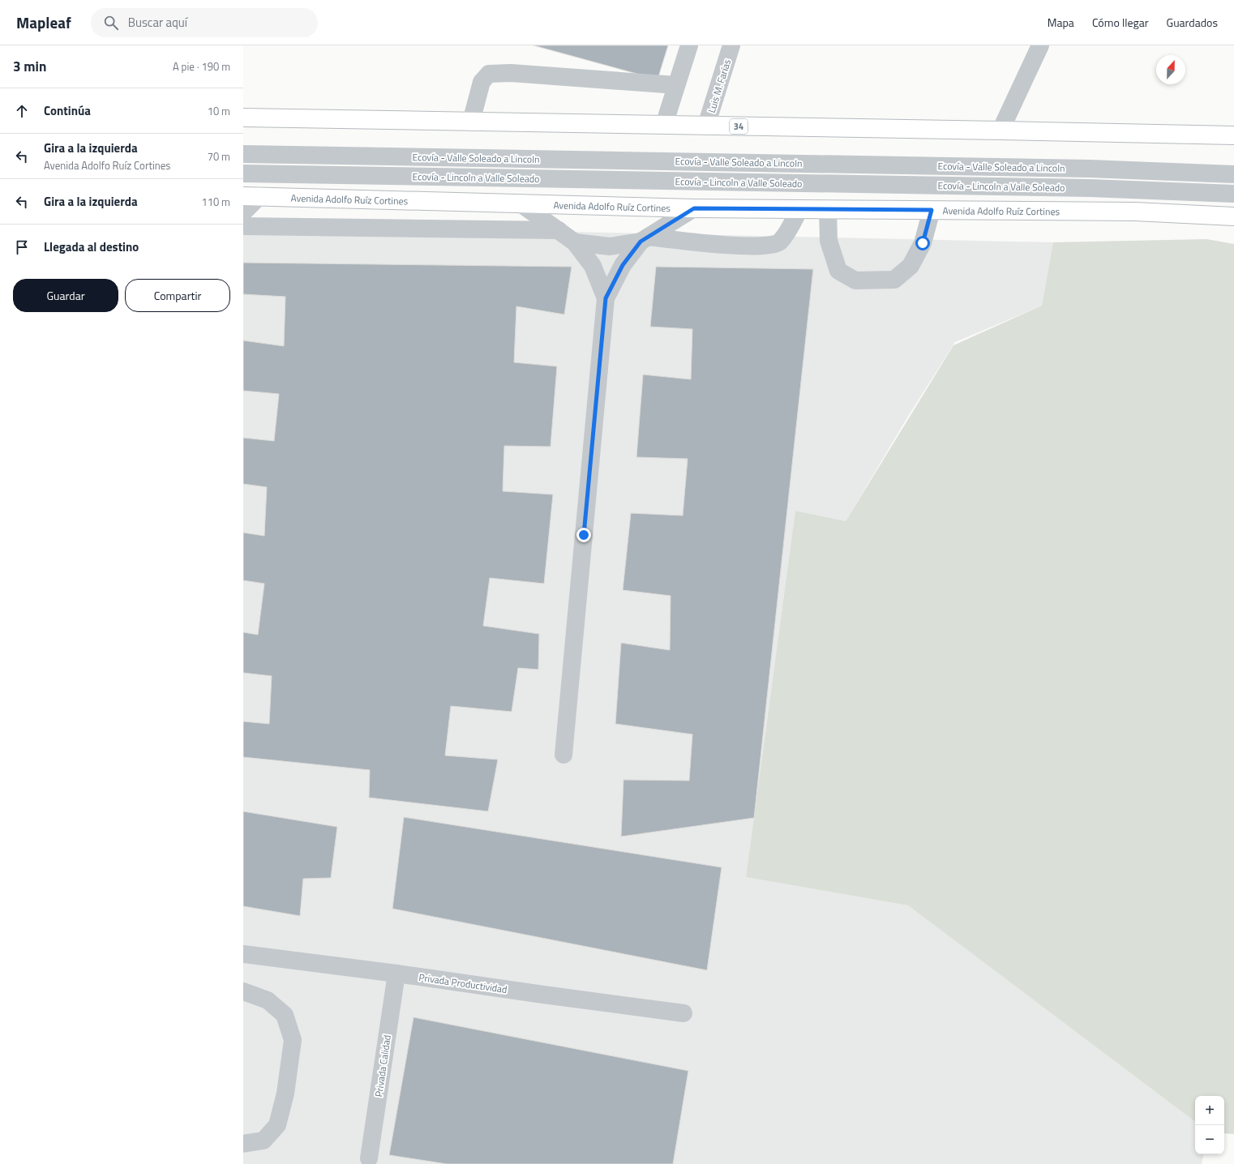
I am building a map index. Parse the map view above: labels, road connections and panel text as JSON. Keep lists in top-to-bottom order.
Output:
{
  "streets": {
    "main road": ["34", "Avenida Adolfo Ruíz Cortines"],
    "street": [
      "Luis M. Farías",
      "Ecovía - Valle Soleado a Lincoln",
      "Ecovía - Lincoln a Valle Soleado",
      "Privada Productividad",
      "Privada Calidad"
    ]
  },
  "crossings": [
    ["Luis M. Farías", "34"],
    ["Privada Productividad", "Privada Calidad"]
  ],
  "north": "top",
  "page": {
    "header": "Mapleaf",
    "search": "Buscar aquí",
    "nav": ["Mapa", "Cómo llegar", "Guardados"],
    "heading": ["3 min", "A pie · 190 m"],
    "list": [
      ["Continúa", "10 m"],
      ["Gira a la izquierda", "Avenida Adolfo Ruíz Cortines", "70 m"],
      ["Gira a la izquierda", "110 m"],
      "Llegada al destino"
    ],
    "buttons": ["Guardar", "Compartir"],
    "map_buttons": ["+", "−"]
  }
}
